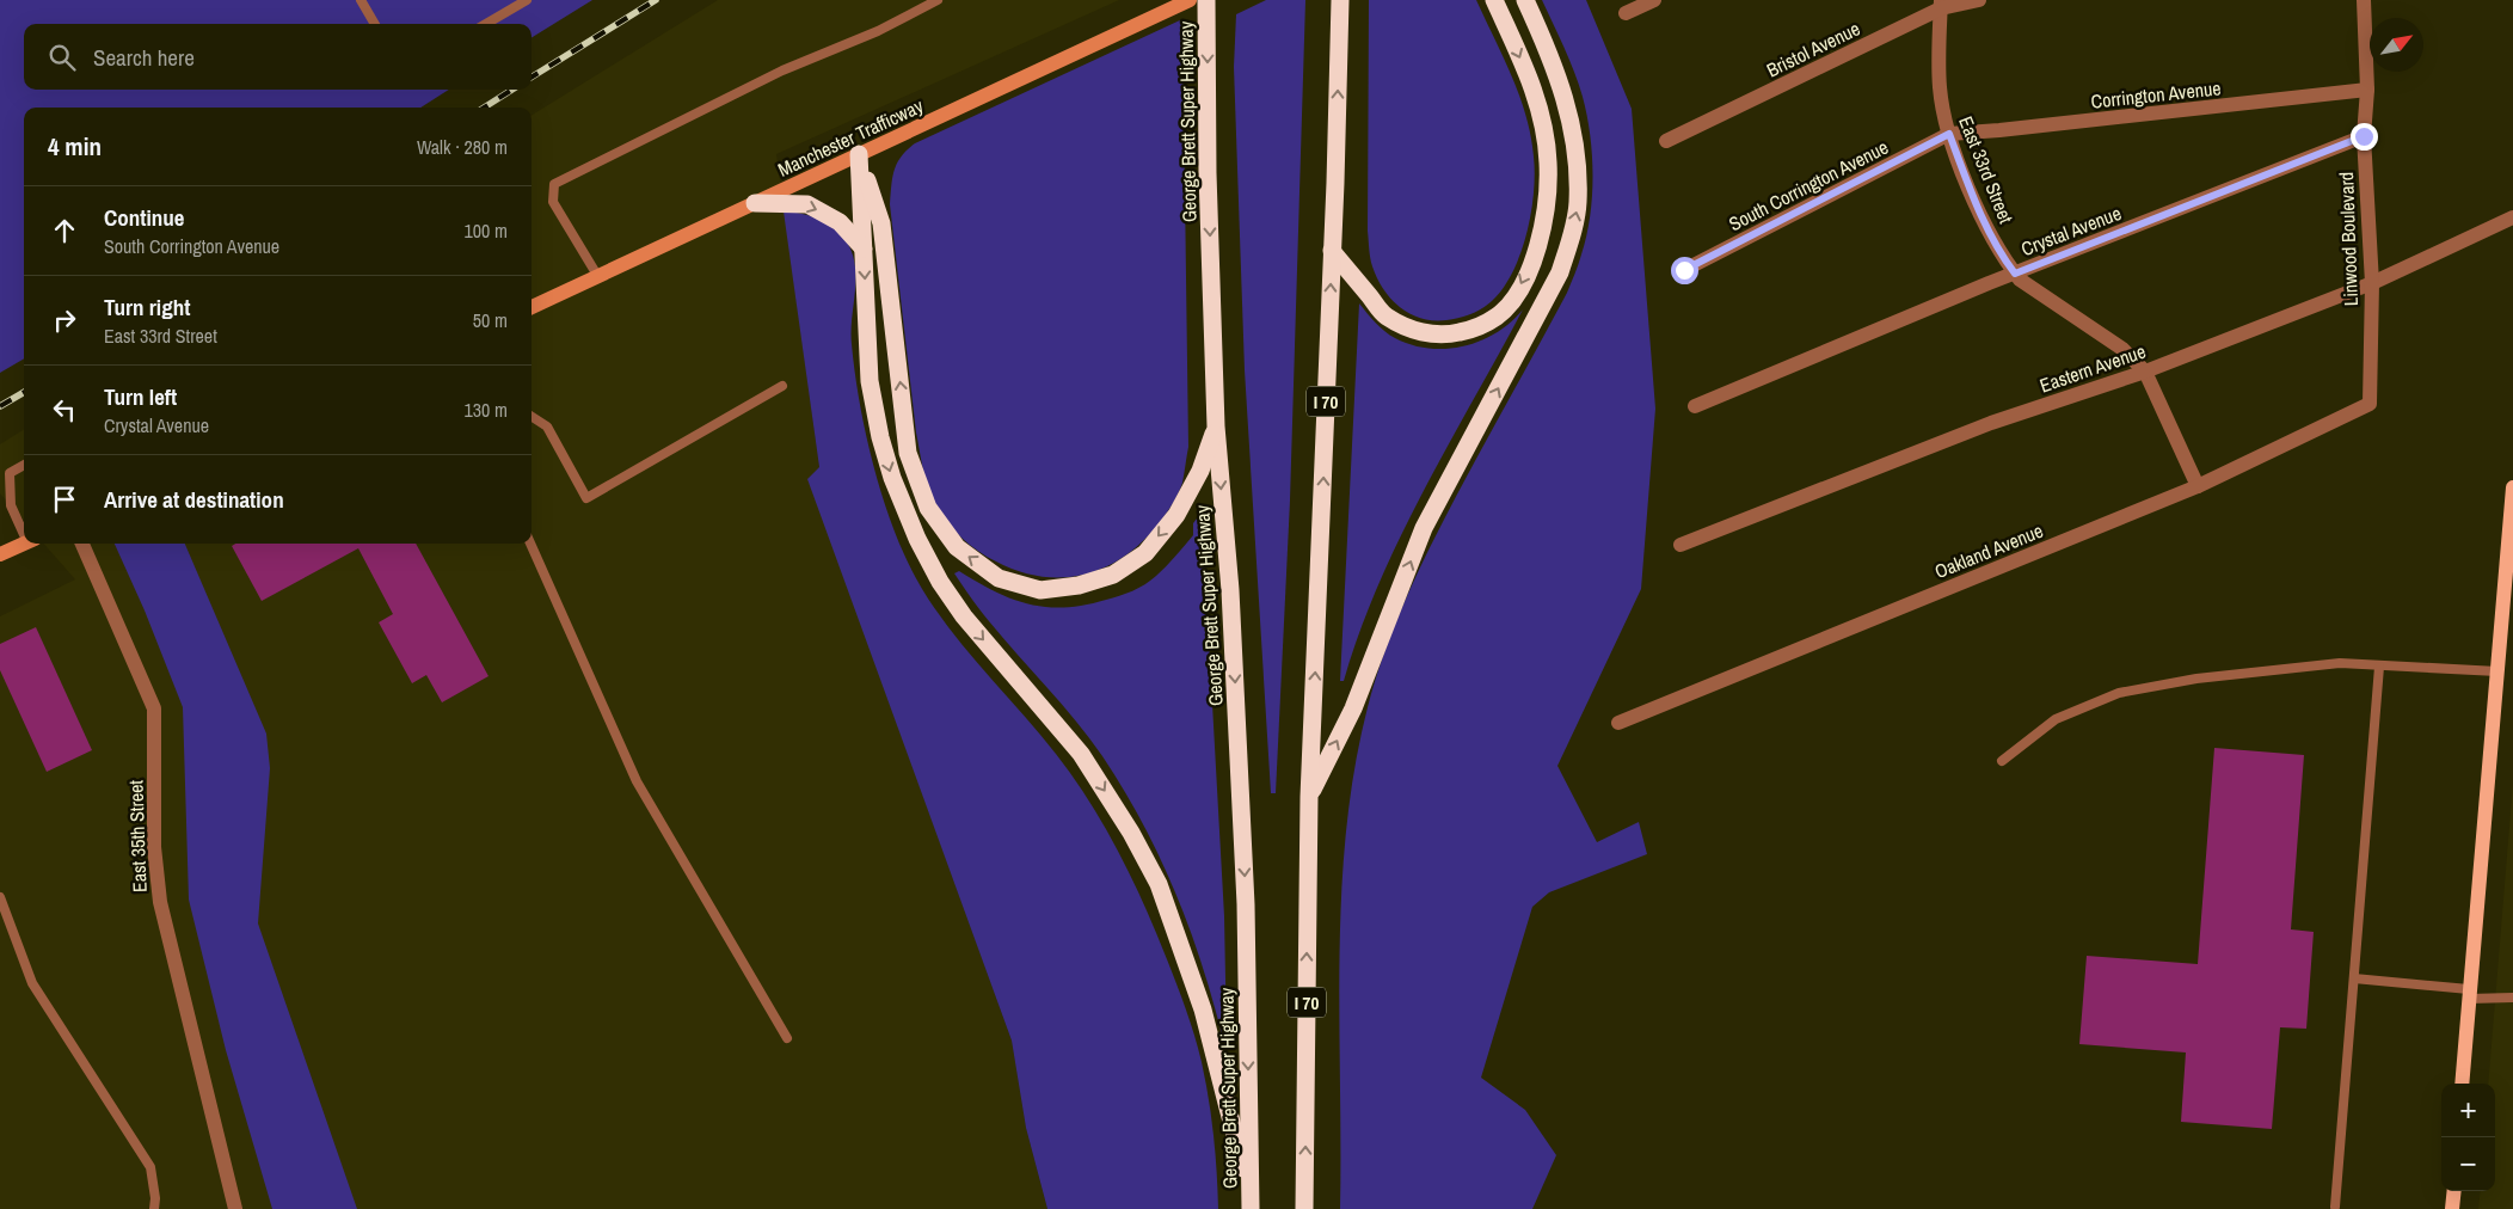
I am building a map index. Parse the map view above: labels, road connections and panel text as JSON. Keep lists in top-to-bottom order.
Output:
{
  "streets": {
    "highway": ["George Brett Super Highway", "I 70"],
    "main road": ["Manchester Trafficway"],
    "street": [
      "Bristol Avenue",
      "Corrington Avenue",
      "East 33rd Street",
      "South Corrington Avenue",
      "Crystal Avenue",
      "Linwood Boulevard",
      "Eastern Avenue",
      "Oakland Avenue",
      "East 35th Street"
    ]
  },
  "crossings": [
    ["Bristol Avenue", "East 33rd Street"],
    ["Corrington Avenue", "East 33rd Street"],
    ["Corrington Avenue", "South Corrington Avenue"],
    ["Corrington Avenue", "Linwood Boulevard"],
    ["East 33rd Street", "South Corrington Avenue"],
    ["East 33rd Street", "Crystal Avenue"],
    ["East 33rd Street", "Eastern Avenue"],
    ["East 33rd Street", "Oakland Avenue"],
    ["Crystal Avenue", "Linwood Boulevard"],
    ["Linwood Boulevard", "Eastern Avenue"],
    ["Linwood Boulevard", "Oakland Avenue"]
  ],
  "north": "top right",
  "page": {
    "search": "Search here",
    "heading": ["4 min", "Walk · 280 m"],
    "list": [
      ["Continue", "South Corrington Avenue", "100 m"],
      ["Turn right", "East 33rd Street", "50 m"],
      ["Turn left", "Crystal Avenue", "130 m"],
      "Arrive at destination"
    ],
    "map_buttons": ["+", "−"]
  }
}
